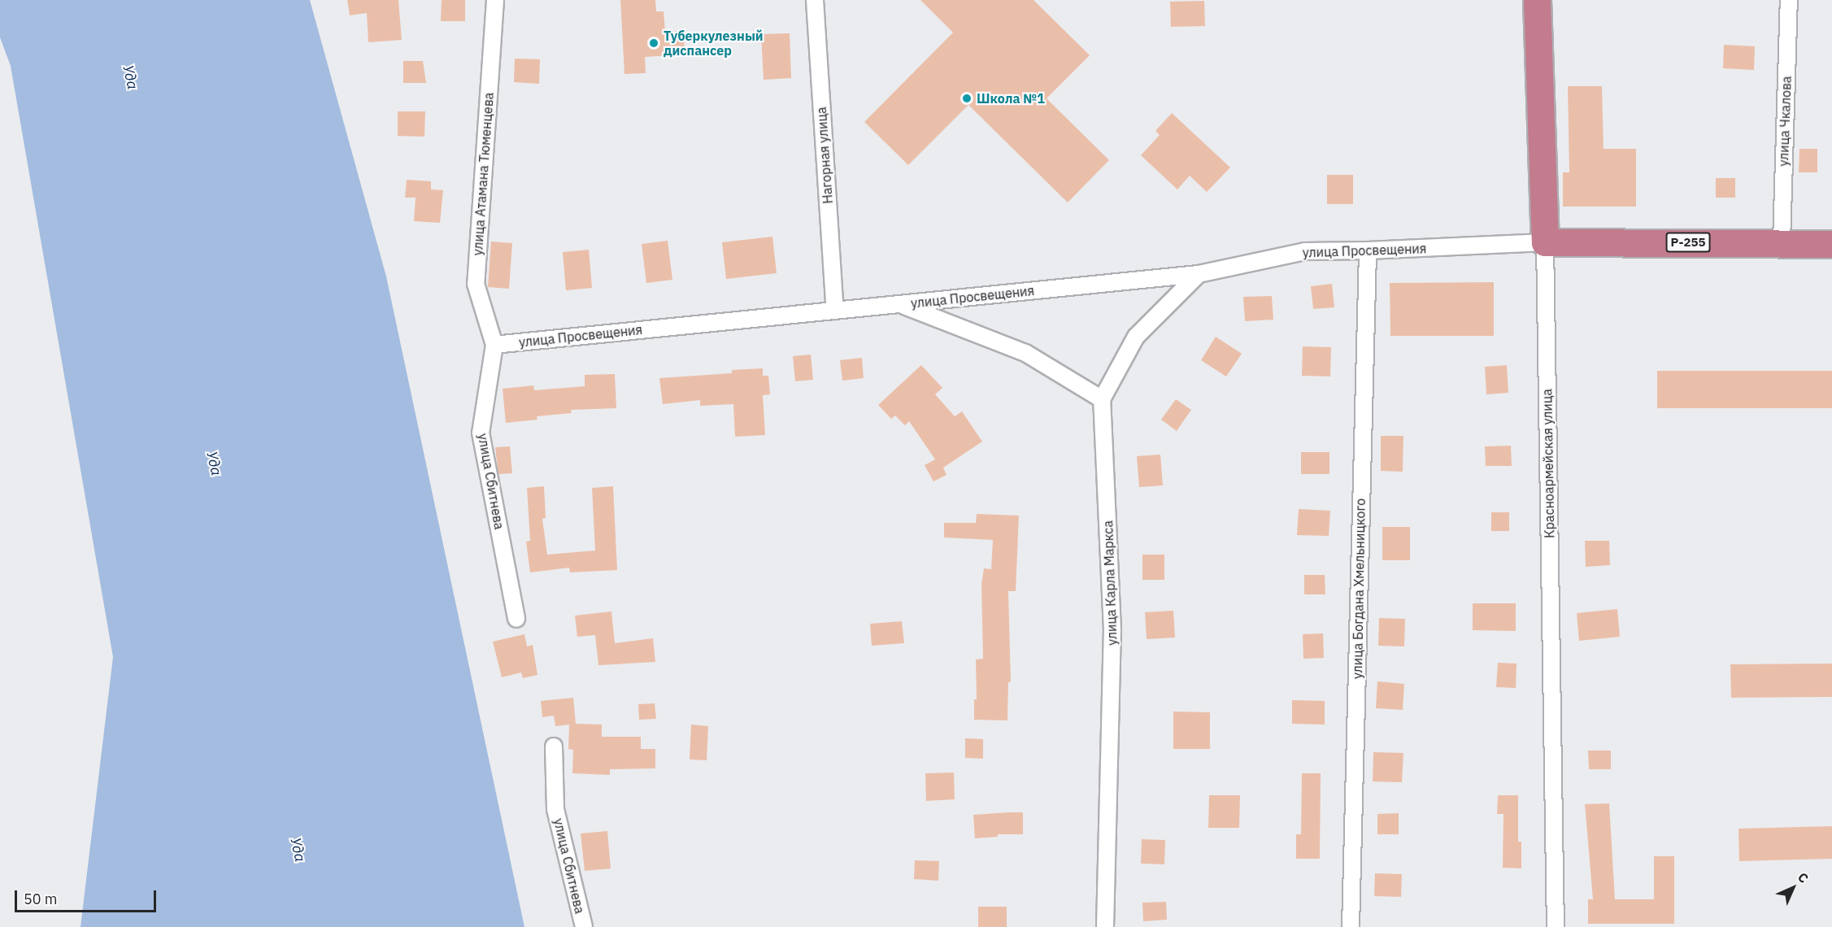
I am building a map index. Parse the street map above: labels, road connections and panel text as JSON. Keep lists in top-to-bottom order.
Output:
{
  "streets": {
    "highway": ["Р-255", "улица Просвещения", "Красноармейская улица"],
    "street": [
      "улица Чкалова",
      "Нагорная улица",
      "улица Атамана Тюменцева",
      "улица Сбитнева",
      "улица Карла Маркса",
      "улица Богдана Хмельницкого"
    ]
  },
  "crossings": [
    ["улица Чкалова", "улица Просвещения"],
    ["Нагорная улица", "улица Просвещения"],
    ["улица Атамана Тюменцева", "улица Просвещения"],
    ["улица Атамана Тюменцева", "улица Сбитнева"],
    ["улица Просвещения", "Красноармейская улица"],
    ["улица Просвещения", "улица Сбитнева"],
    ["улица Просвещения", "улица Карла Маркса"],
    ["улица Просвещения", "улица Богдана Хмельницкого"]
  ],
  "water": ["Уда"],
  "places": ["Туберкулезный диспансер", "Школа №1"],
  "scale_bar": "50 m",
  "north": "top right"
}
